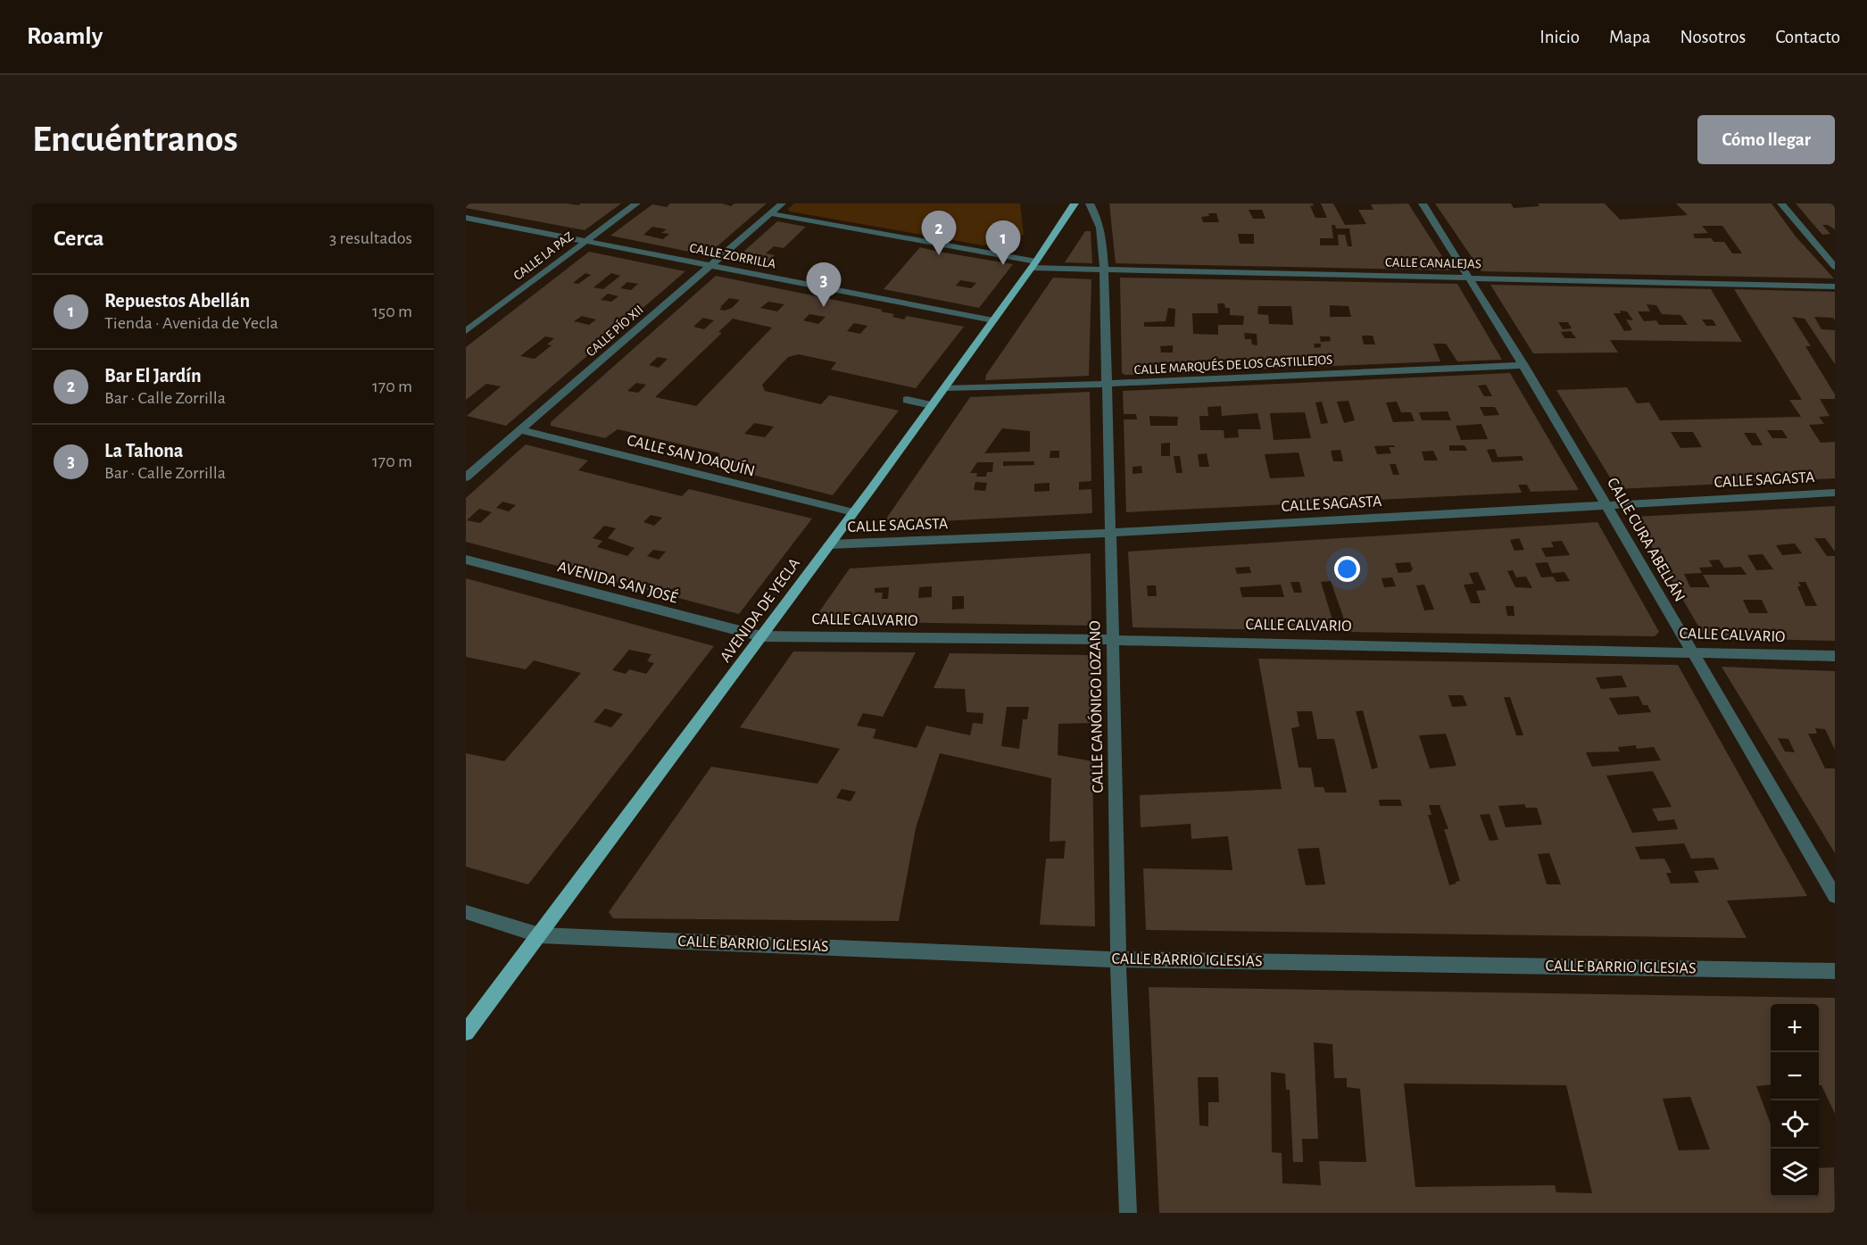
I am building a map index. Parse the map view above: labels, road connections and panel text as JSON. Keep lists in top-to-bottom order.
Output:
{
  "streets": {
    "main road": ["AVENIDA DE YECLA"],
    "street": [
      "CALLE LA PAZ",
      "CALLE ZORRILLA",
      "CALLE CANALEJAS",
      "CALLE PÍO XII",
      "CALLE MARQUÉS DE LOS CASTILLEJOS",
      "CALLE SAN JOAQUÍN",
      "CALLE SAGASTA",
      "CALLE CURA ABELLÁN",
      "AVENIDA SAN JOSÉ",
      "CALLE CALVARIO",
      "CALLE CANÓNIGO LOZANO",
      "CALLE BARRIO IGLESIAS"
    ]
  },
  "crossings": [
    ["CALLE LA PAZ", "CALLE ZORRILLA"],
    ["CALLE ZORRILLA", "CALLE PÍO XII"],
    ["CALLE ZORRILLA", "AVENIDA DE YECLA"],
    ["CALLE CANALEJAS", "CALLE PÍO XII"],
    ["CALLE CANALEJAS", "CALLE CURA ABELLÁN"],
    ["CALLE CANALEJAS", "AVENIDA DE YECLA"],
    ["CALLE CANALEJAS", "CALLE CANÓNIGO LOZANO"],
    ["CALLE PÍO XII", "CALLE SAN JOAQUÍN"],
    ["CALLE MARQUÉS DE LOS CASTILLEJOS", "CALLE CURA ABELLÁN"],
    ["CALLE MARQUÉS DE LOS CASTILLEJOS", "AVENIDA DE YECLA"],
    ["CALLE MARQUÉS DE LOS CASTILLEJOS", "CALLE CANÓNIGO LOZANO"],
    ["CALLE SAN JOAQUÍN", "AVENIDA DE YECLA"],
    ["CALLE SAGASTA", "CALLE CURA ABELLÁN"],
    ["CALLE SAGASTA", "AVENIDA DE YECLA"],
    ["CALLE SAGASTA", "CALLE CANÓNIGO LOZANO"],
    ["CALLE CURA ABELLÁN", "CALLE CALVARIO"],
    ["AVENIDA SAN JOSÉ", "AVENIDA DE YECLA"],
    ["AVENIDA SAN JOSÉ", "CALLE CALVARIO"],
    ["AVENIDA DE YECLA", "CALLE CALVARIO"],
    ["AVENIDA DE YECLA", "CALLE BARRIO IGLESIAS"],
    ["CALLE CALVARIO", "CALLE CANÓNIGO LOZANO"],
    ["CALLE CANÓNIGO LOZANO", "CALLE BARRIO IGLESIAS"]
  ],
  "page": {
    "header": "Roamly",
    "nav": [
      "Inicio",
      "Mapa",
      "Nosotros",
      "Contacto"
    ],
    "buttons": "Cómo llegar",
    "title": "Encuéntranos",
    "heading": ["Cerca", "3 resultados"],
    "pins": ["2", "1", "3"],
    "list": [
      {
        "mark": "1",
        "name": "Repuestos Abellán",
        "note": "Tienda · Avenida de Yecla",
        "value": "150 m"
      },
      {
        "mark": "2",
        "name": "Bar El Jardín",
        "note": "Bar · Calle Zorrilla",
        "value": "170 m"
      },
      {
        "mark": "3",
        "name": "La Tahona",
        "note": "Bar · Calle Zorrilla",
        "value": "170 m"
      }
    ],
    "map_buttons": ["+", "−"]
  }
}
